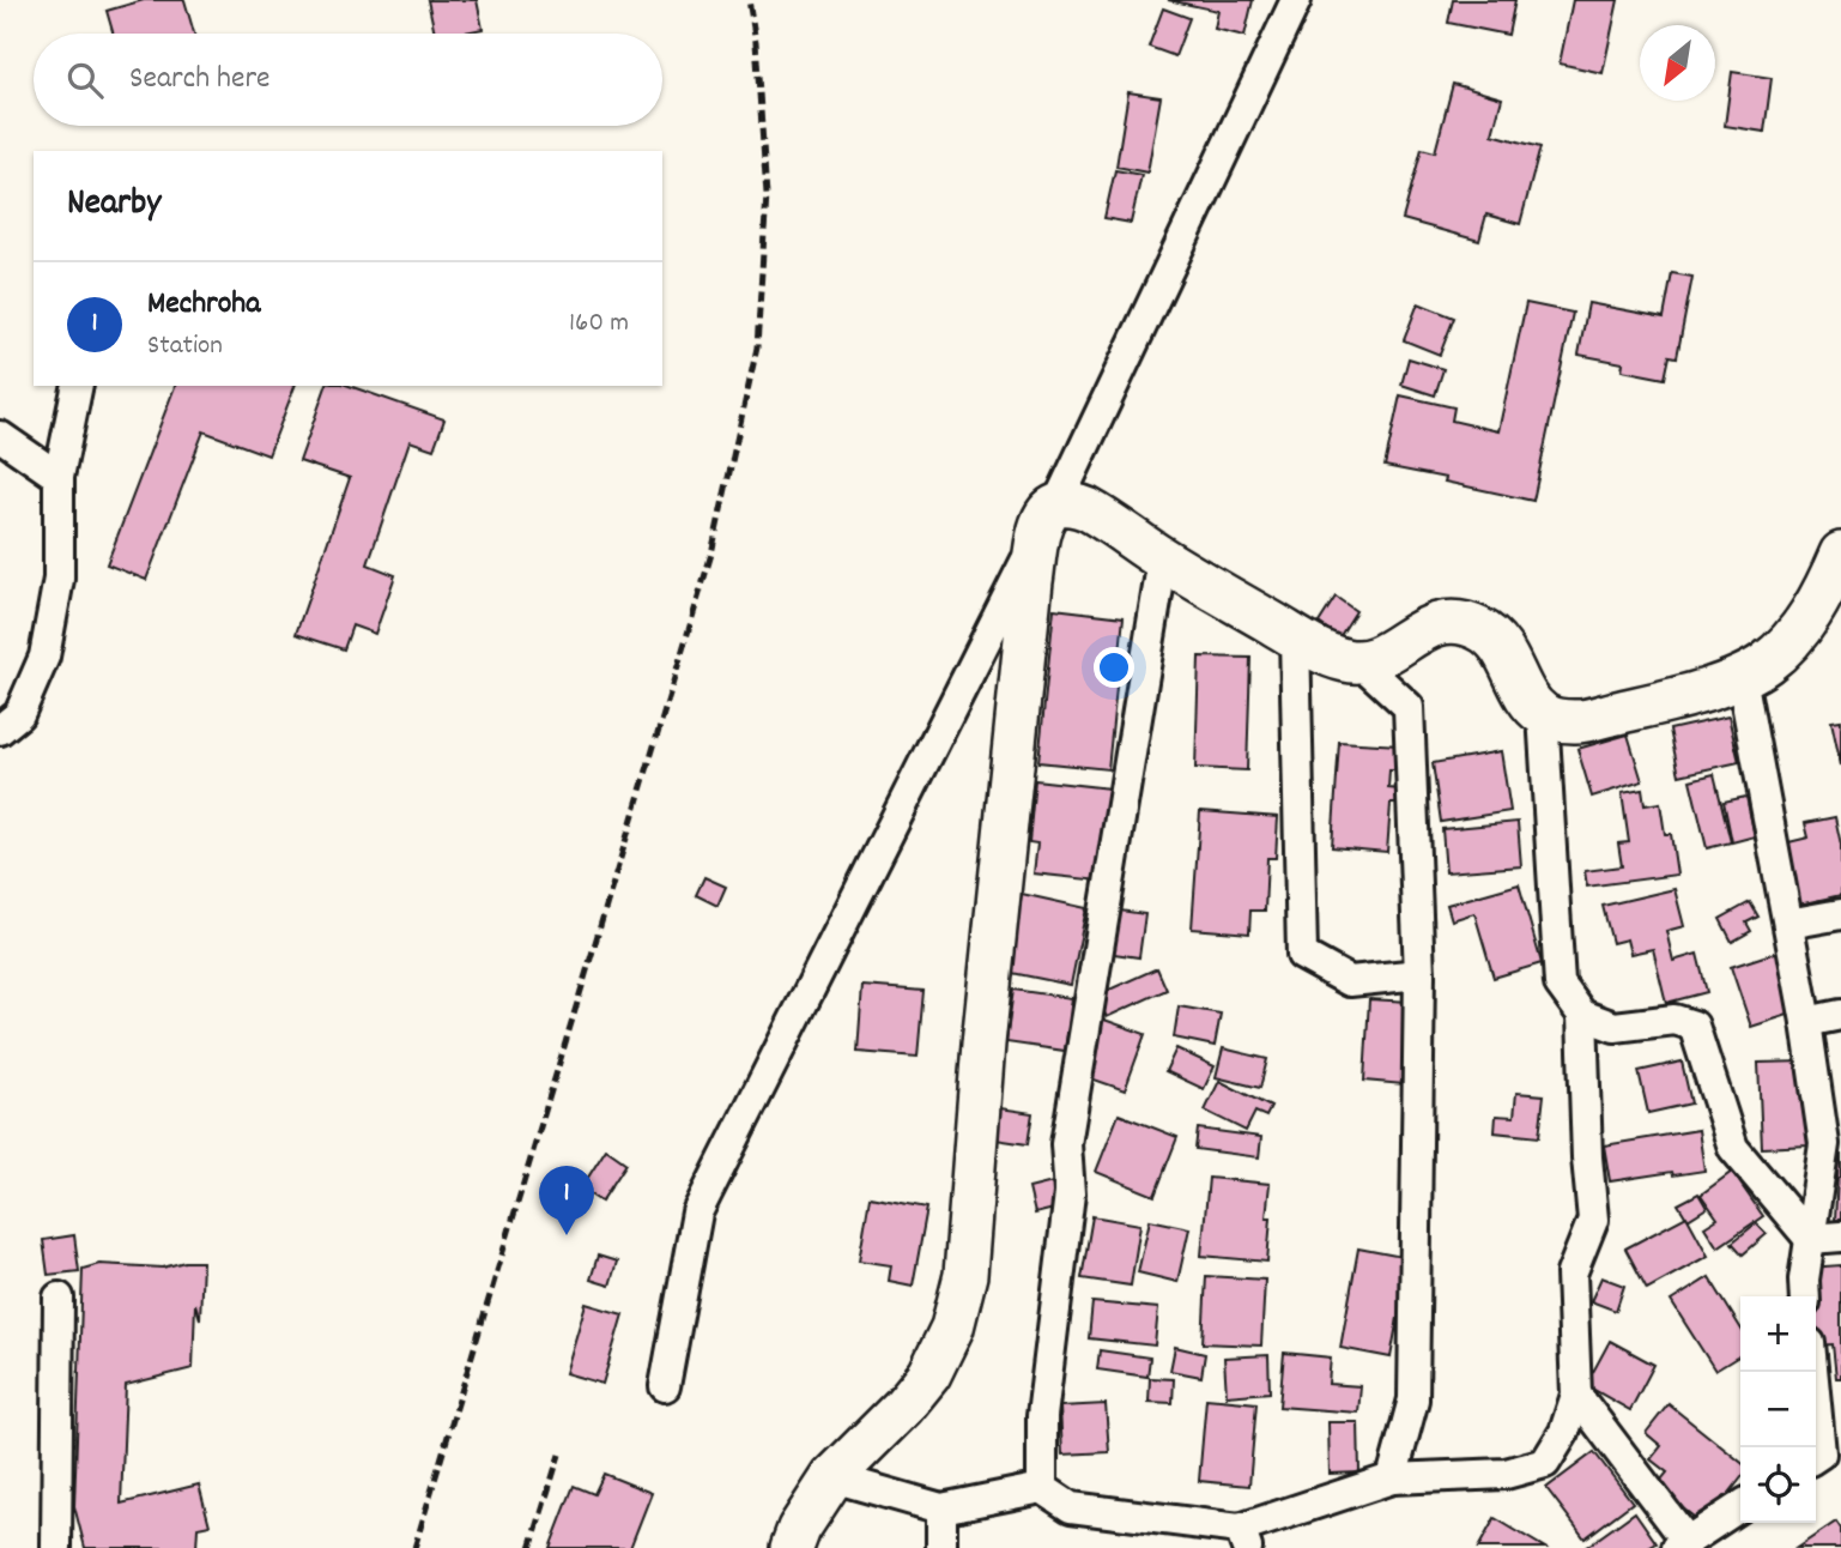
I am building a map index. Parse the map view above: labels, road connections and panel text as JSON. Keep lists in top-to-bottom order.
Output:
{
  "north": "bottom left",
  "page": {
    "search": "Search here",
    "heading": "Nearby",
    "list": [
      {
        "mark": "1",
        "name": "Mechroha",
        "note": "Station",
        "value": "160 m"
      }
    ],
    "pins": "1",
    "map_buttons": ["+", "−"]
  }
}
